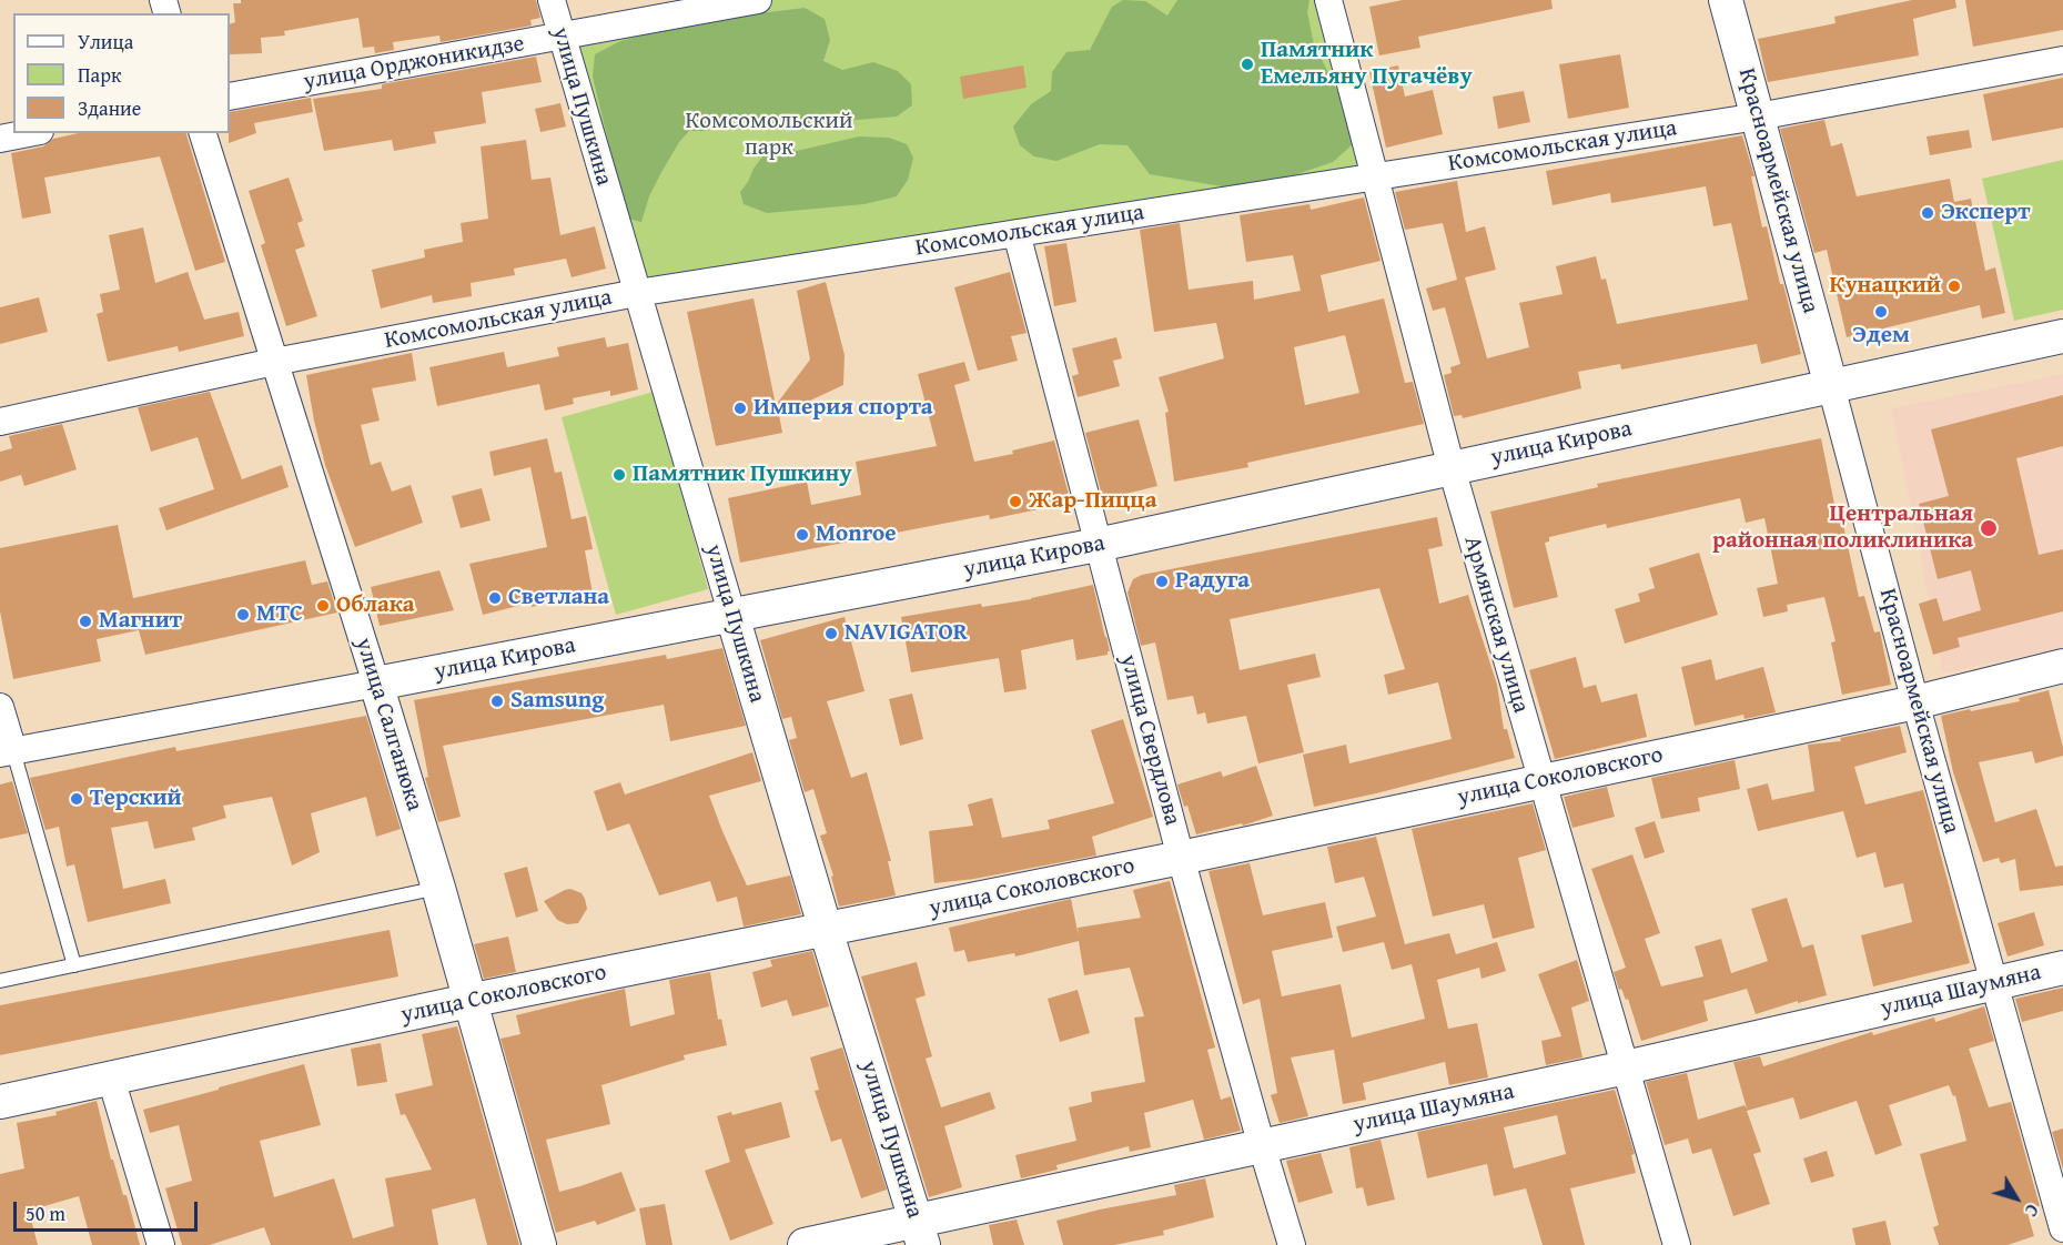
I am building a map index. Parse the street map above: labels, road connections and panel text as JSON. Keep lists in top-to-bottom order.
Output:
{
  "streets": {
    "street": [
      "улица Орджоникидзе",
      "улица Пушкина",
      "Комсомольская улица",
      "Красноармейская улица",
      "улица Кирова",
      "Армянская улица",
      "улица Салганюка",
      "улица Свердлова",
      "улица Соколовского",
      "улица Шаумяна"
    ]
  },
  "crossings": [
    ["улица Орджоникидзе", "улица Пушкина"],
    ["улица Пушкина", "Комсомольская улица"],
    ["улица Пушкина", "улица Кирова"],
    ["улица Пушкина", "улица Соколовского"],
    ["улица Пушкина", "улица Шаумяна"],
    ["Комсомольская улица", "Красноармейская улица"],
    ["Комсомольская улица", "Армянская улица"],
    ["Комсомольская улица", "улица Салганюка"],
    ["Комсомольская улица", "улица Свердлова"],
    ["Красноармейская улица", "улица Кирова"],
    ["Красноармейская улица", "улица Соколовского"],
    ["Красноармейская улица", "улица Шаумяна"],
    ["улица Кирова", "Армянская улица"],
    ["улица Кирова", "улица Салганюка"],
    ["улица Кирова", "улица Свердлова"],
    ["Армянская улица", "улица Соколовского"],
    ["Армянская улица", "улица Шаумяна"],
    ["улица Салганюка", "улица Соколовского"],
    ["улица Свердлова", "улица Соколовского"],
    ["улица Свердлова", "улица Шаумяна"]
  ],
  "parks": ["Комсомольский парк"],
  "places": [
    "Памятник Емельяну Пугачёву",
    "Эксперт",
    "Кунацкий",
    "Эдем",
    "Империя спорта",
    "Памятник Пушкину",
    "Жар-Пицца",
    "Центральная районная поликлиника",
    "Monroe",
    "Радуга",
    "Светлана",
    "Облака",
    "МТС",
    "Магнит",
    "NAVIGATOR",
    "Samsung",
    "Терский"
  ],
  "legend": ["Улица", "Парк", "Здание"],
  "scale_bar": "50 m",
  "north": "bottom right"
}
